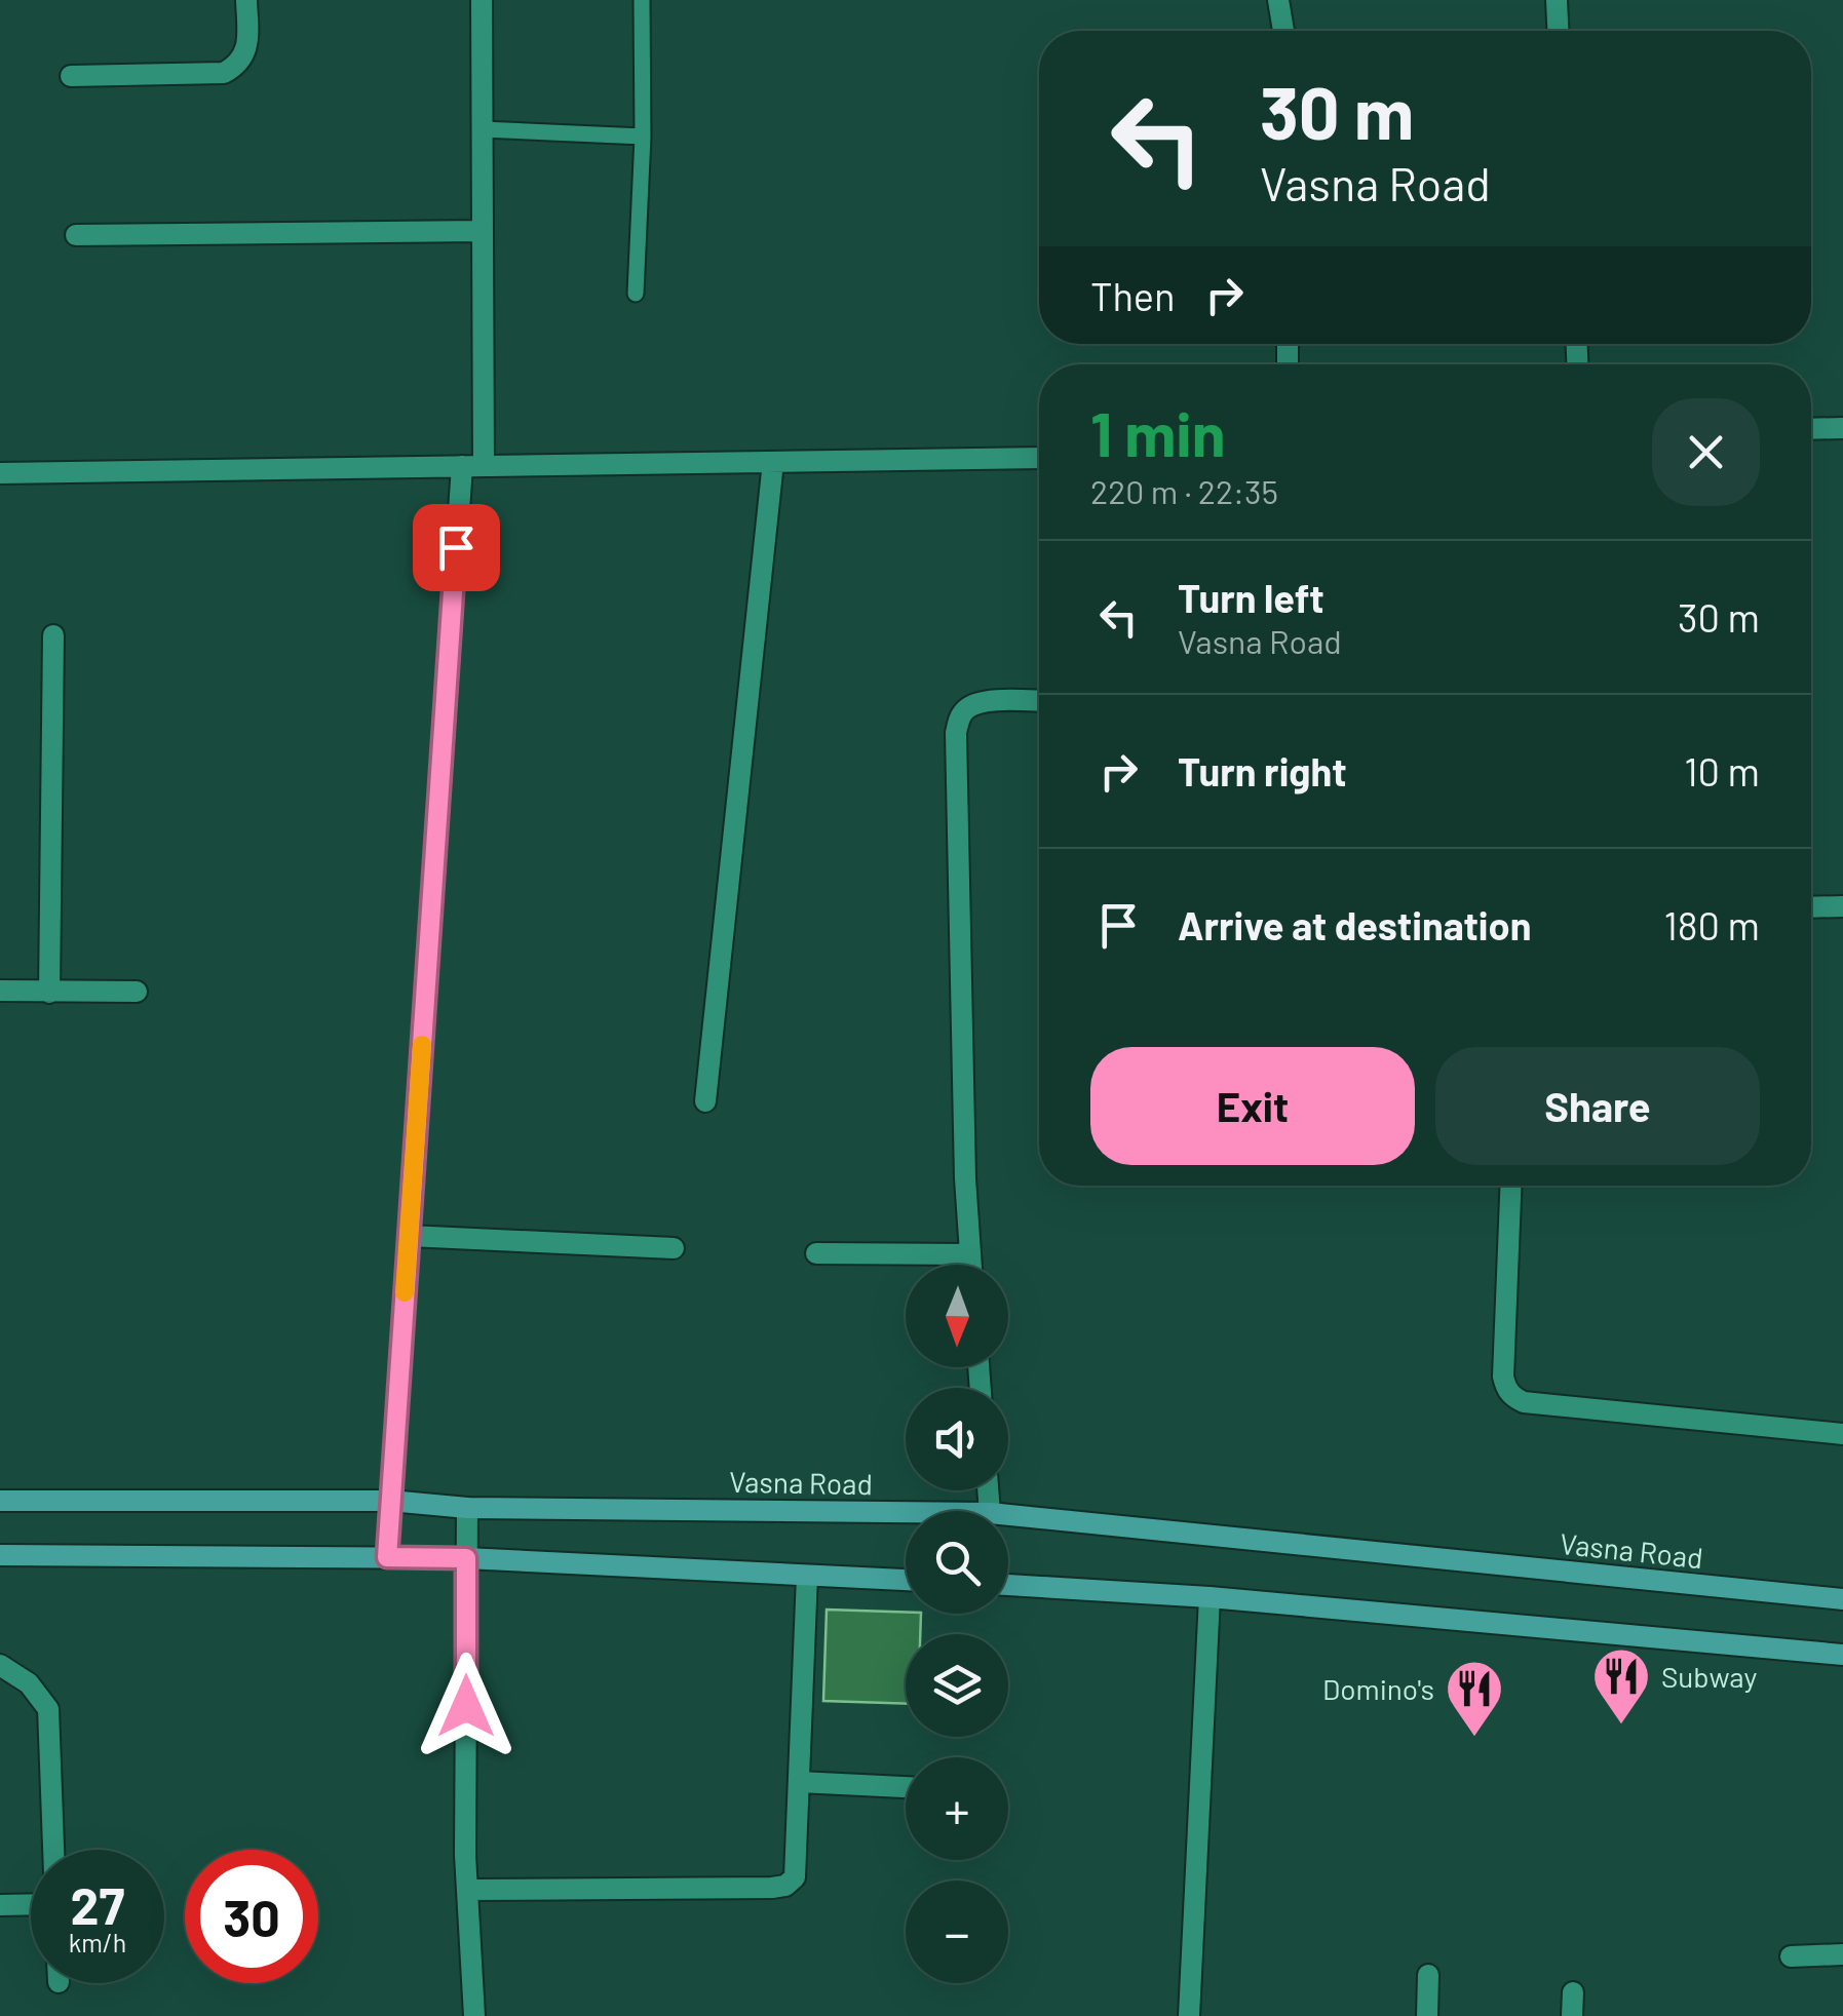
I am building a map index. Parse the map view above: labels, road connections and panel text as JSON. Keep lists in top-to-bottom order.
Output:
{
  "streets": {
    "main road": ["Vasna Road"]
  },
  "places": {
    "restaurant": ["Subway", "Domino's"]
  },
  "north": "bottom",
  "page": {
    "turn": ["30 m", "Vasna Road"],
    "then": "Then",
    "heading": ["1 min", "220 m · 22:35"],
    "list": [
      {
        "name": "Turn left",
        "note": "Vasna Road",
        "value": "30 m"
      },
      {
        "name": "Turn right",
        "value": "10 m"
      },
      {
        "name": "Arrive at destination",
        "value": "180 m"
      }
    ],
    "buttons": ["Exit", "Share"],
    "map_buttons": ["+", "−"],
    "speed": "27 km/h",
    "limit": "30"
  }
}
